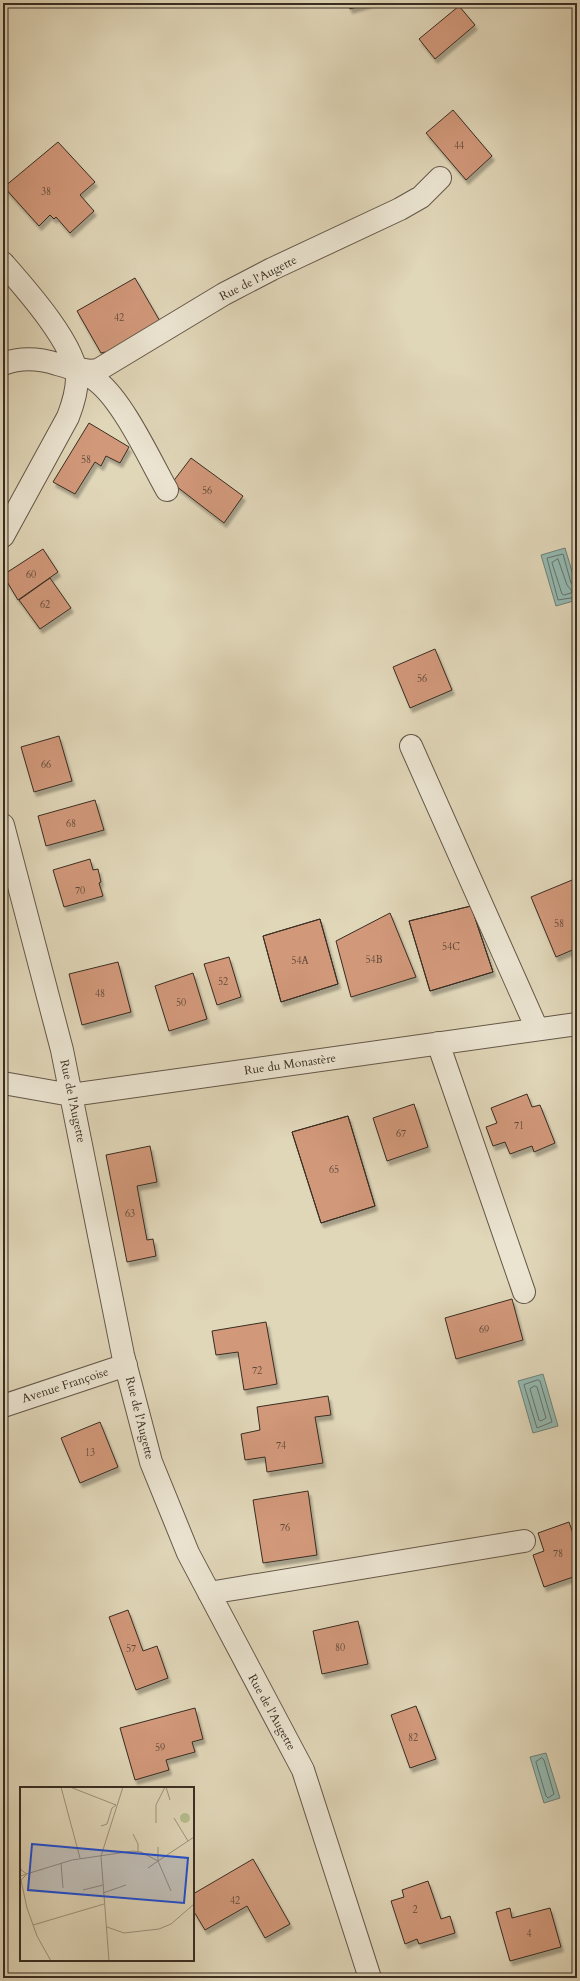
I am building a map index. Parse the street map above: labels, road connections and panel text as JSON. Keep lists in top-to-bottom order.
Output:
{
  "streets": {
    "street": ["Rue de l'Augette", "Rue du Monastère", "Avenue Françoise"]
  },
  "crossings": [
    ["Rue de l'Augette", "Rue du Monastère"],
    ["Rue de l'Augette", "Avenue Françoise"]
  ],
  "house_numbers": [
    "44",
    "38",
    "42",
    "58",
    "56",
    "60",
    "62",
    "56",
    "66",
    "68",
    "70",
    "58",
    "54C",
    "54B",
    "54A",
    "52",
    "48",
    "50",
    "71",
    "67",
    "65",
    "63",
    "69",
    "72",
    "74",
    "13",
    "76",
    "78",
    "80",
    "57",
    "82",
    "59",
    "42",
    "2",
    "4"
  ]
}
